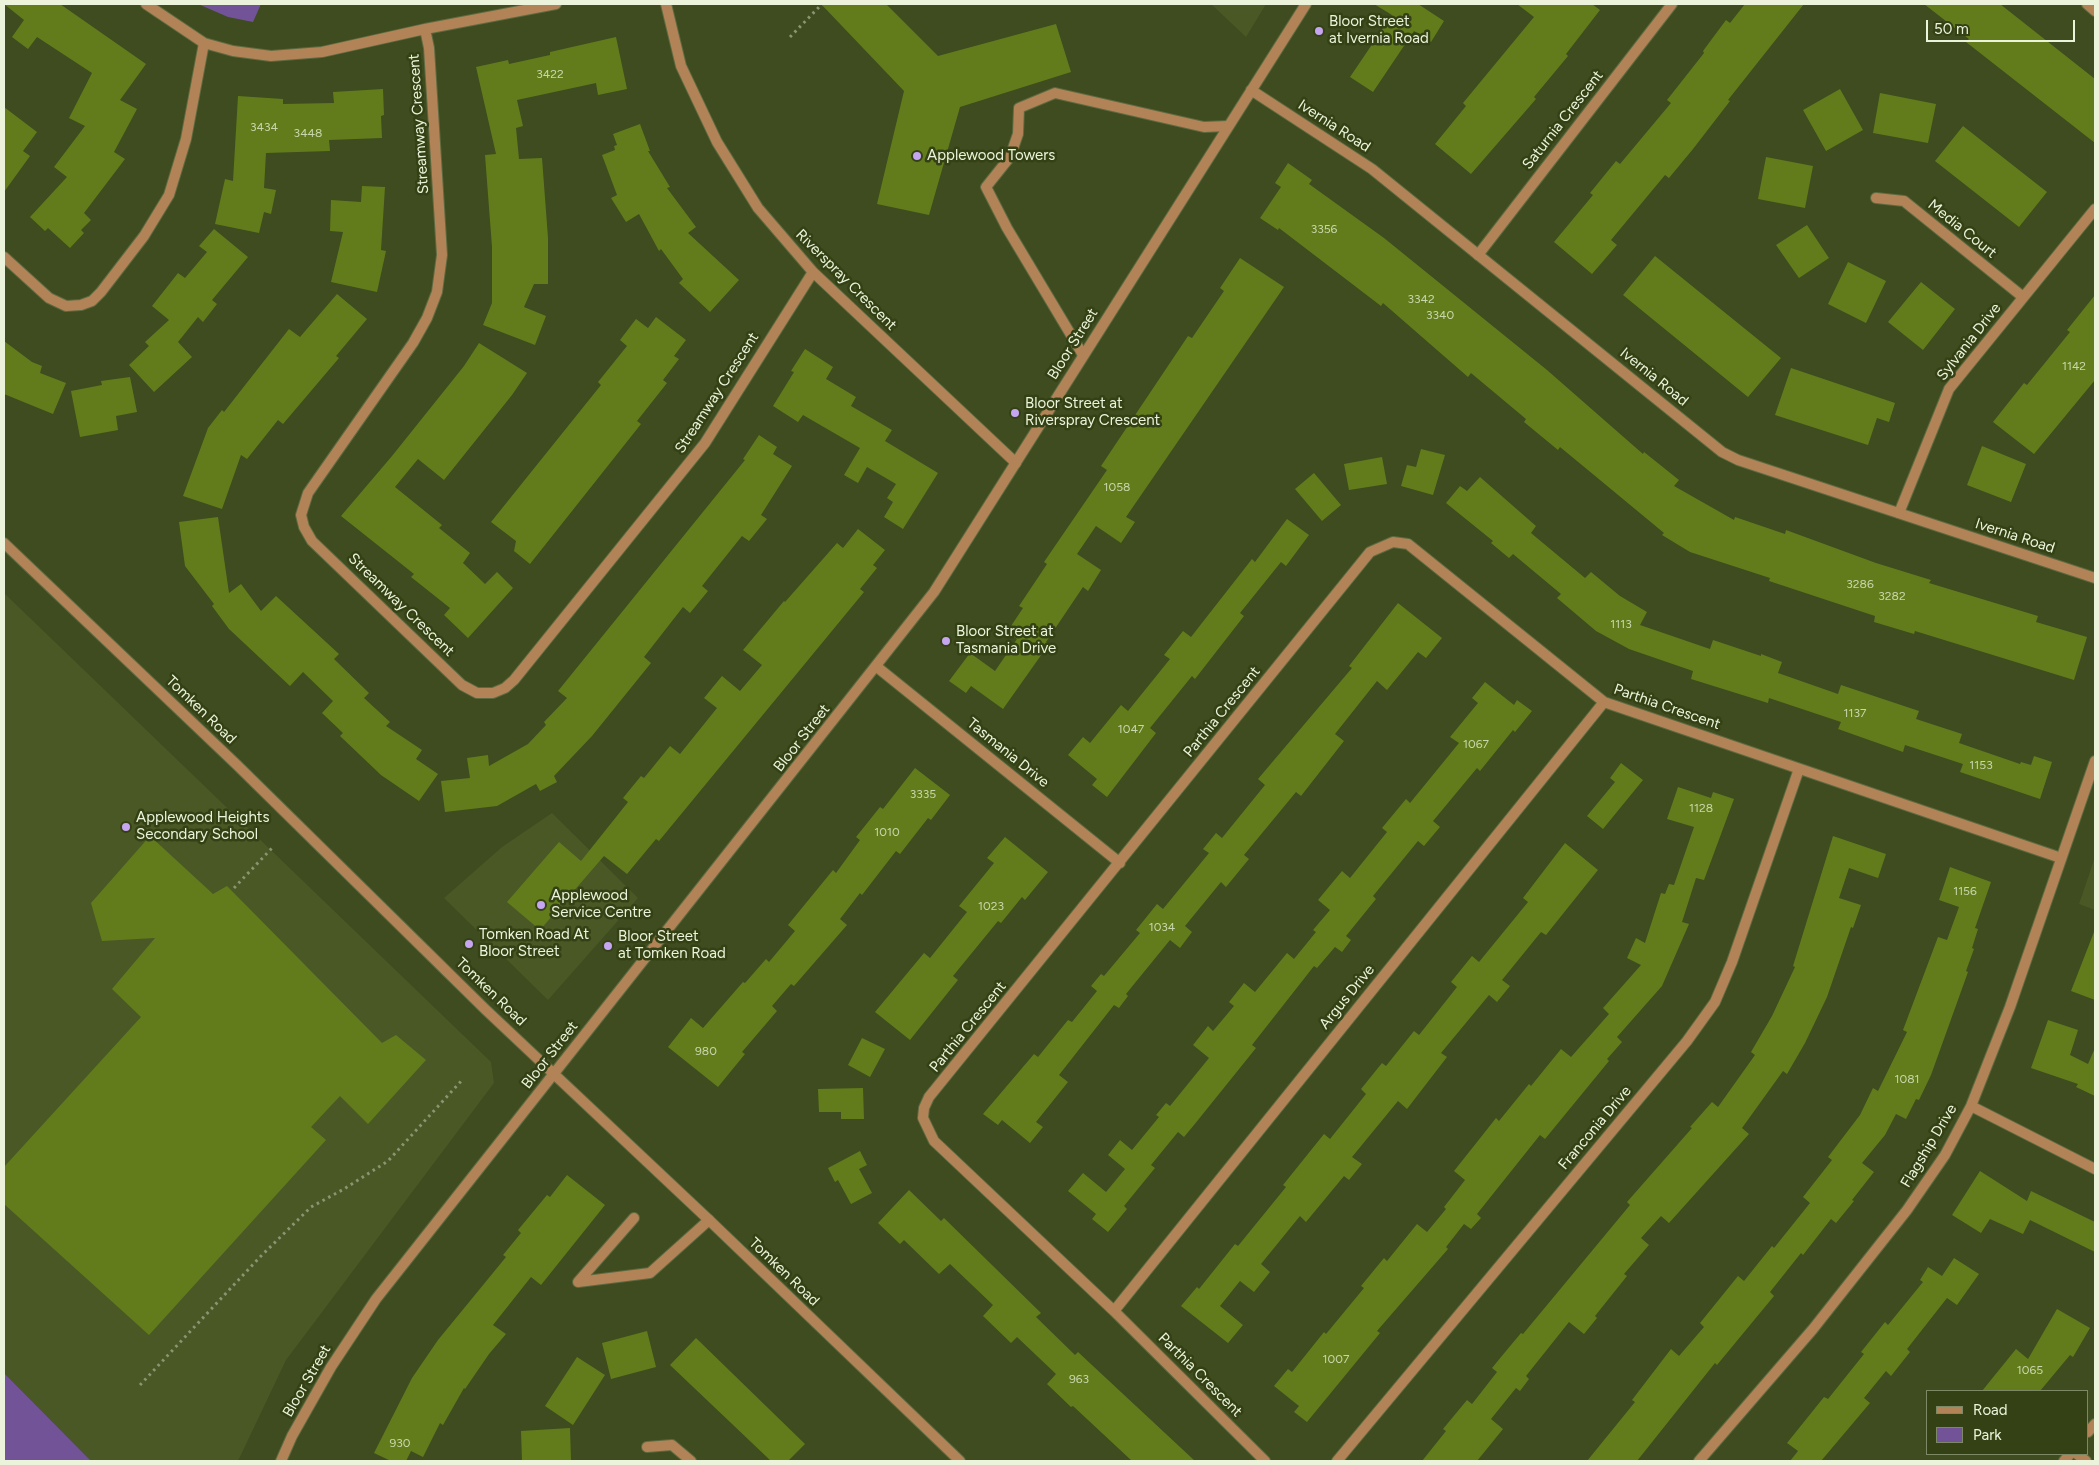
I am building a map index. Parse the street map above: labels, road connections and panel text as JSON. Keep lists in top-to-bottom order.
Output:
{
  "streets": {
    "street": [
      "Saturnia Crescent",
      "Streamway Crescent",
      "Ivernia Road",
      "Media Court",
      "Riverspray Crescent",
      "Sylvania Drive",
      "Bloor Street",
      "Parthia Crescent",
      "Tomken Road",
      "Tasmania Drive",
      "Argus Drive",
      "Franconia Drive",
      "Flagship Drive"
    ]
  },
  "crossings": [
    ["Saturnia Crescent", "Ivernia Road"],
    ["Streamway Crescent", "Riverspray Crescent"],
    ["Ivernia Road", "Sylvania Drive"],
    ["Ivernia Road", "Bloor Street"],
    ["Media Court", "Sylvania Drive"],
    ["Riverspray Crescent", "Bloor Street"],
    ["Bloor Street", "Tomken Road"],
    ["Bloor Street", "Tasmania Drive"],
    ["Parthia Crescent", "Tasmania Drive"],
    ["Parthia Crescent", "Argus Drive"],
    ["Parthia Crescent", "Franconia Drive"],
    ["Parthia Crescent", "Flagship Drive"]
  ],
  "places": [
    "Bloor Street at Ivernia Road",
    "Applewood Towers",
    "Bloor Street at Riverspray Crescent",
    "Bloor Street at Tasmania Drive",
    "Applewood Heights Secondary School",
    "Applewood Service Centre",
    "Tomken Road At Bloor Street",
    "Bloor Street at Tomken Road"
  ],
  "house_numbers": [
    "3422",
    "3434",
    "3448",
    "3356",
    "3342",
    "3340",
    "1142",
    "1058",
    "3286",
    "3282",
    "1113",
    "1137",
    "1047",
    "1067",
    "1153",
    "3335",
    "1128",
    "1010",
    "1156",
    "1023",
    "1034",
    "980",
    "1081",
    "1007",
    "1065",
    "963",
    "930"
  ],
  "legend": ["Road", "Park"],
  "scale_bar": "50 m"
}
